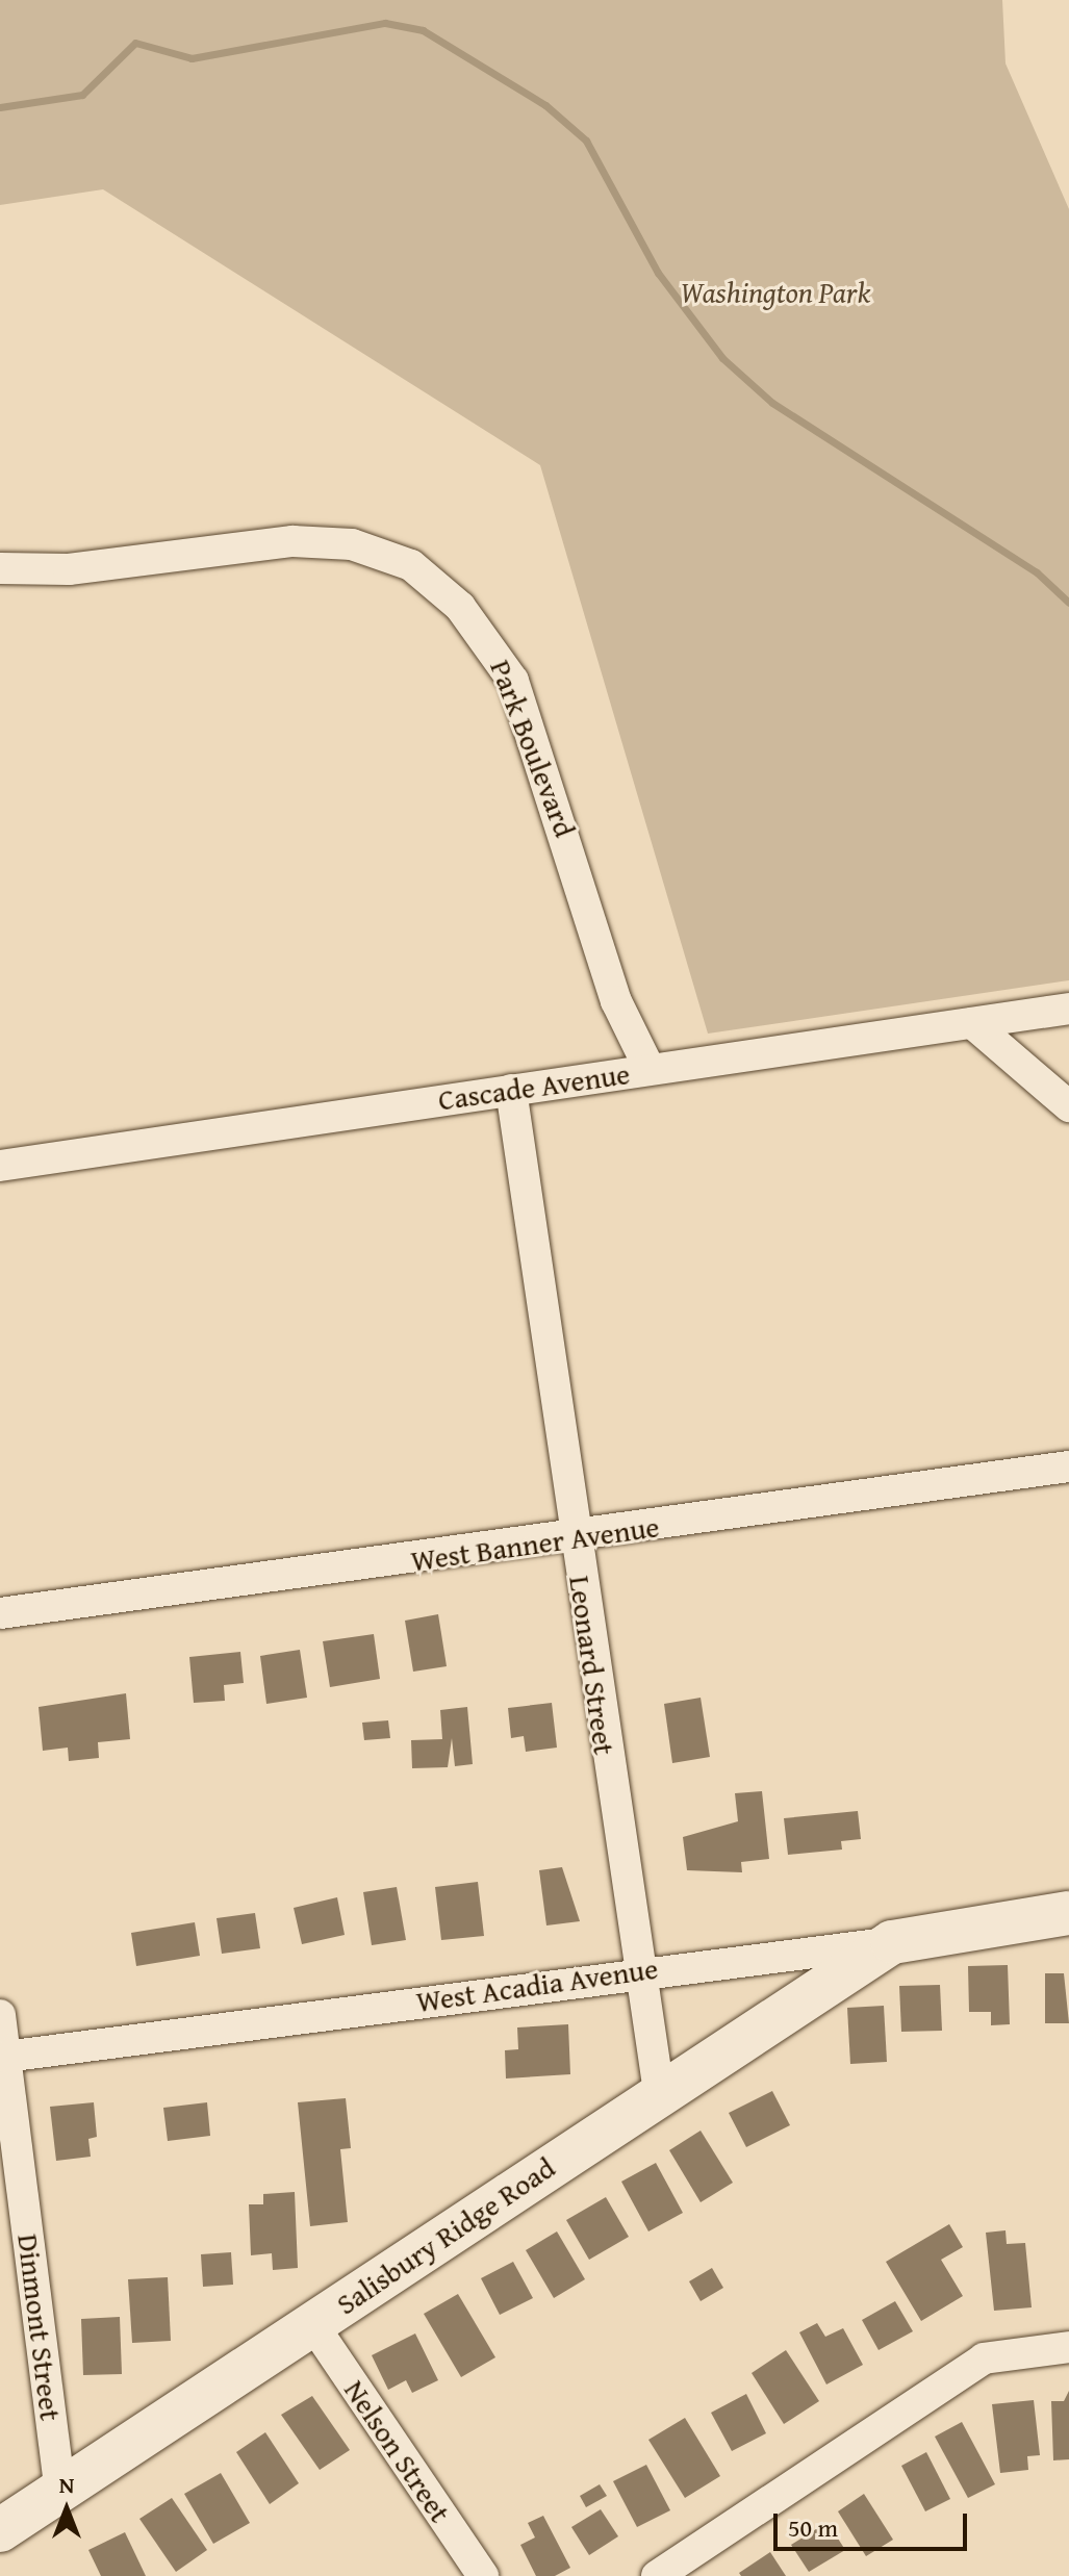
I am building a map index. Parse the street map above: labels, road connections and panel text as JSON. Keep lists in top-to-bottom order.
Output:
{
  "streets": {
    "street": [
      "Park Boulevard",
      "Cascade Avenue",
      "West Banner Avenue",
      "Leonard Street",
      "West Acadia Avenue",
      "Salisbury Ridge Road",
      "Dinmont Street",
      "Nelson Street"
    ]
  },
  "crossings": [
    ["Park Boulevard", "Cascade Avenue"],
    ["Cascade Avenue", "Leonard Street"],
    ["West Banner Avenue", "Leonard Street"],
    ["Leonard Street", "West Acadia Avenue"],
    ["Leonard Street", "Salisbury Ridge Road"],
    ["West Acadia Avenue", "Salisbury Ridge Road"],
    ["West Acadia Avenue", "Dinmont Street"],
    ["Salisbury Ridge Road", "Dinmont Street"],
    ["Salisbury Ridge Road", "Nelson Street"]
  ],
  "parks": ["Washington Park"],
  "scale_bar": "50 m",
  "north": "top"
}
